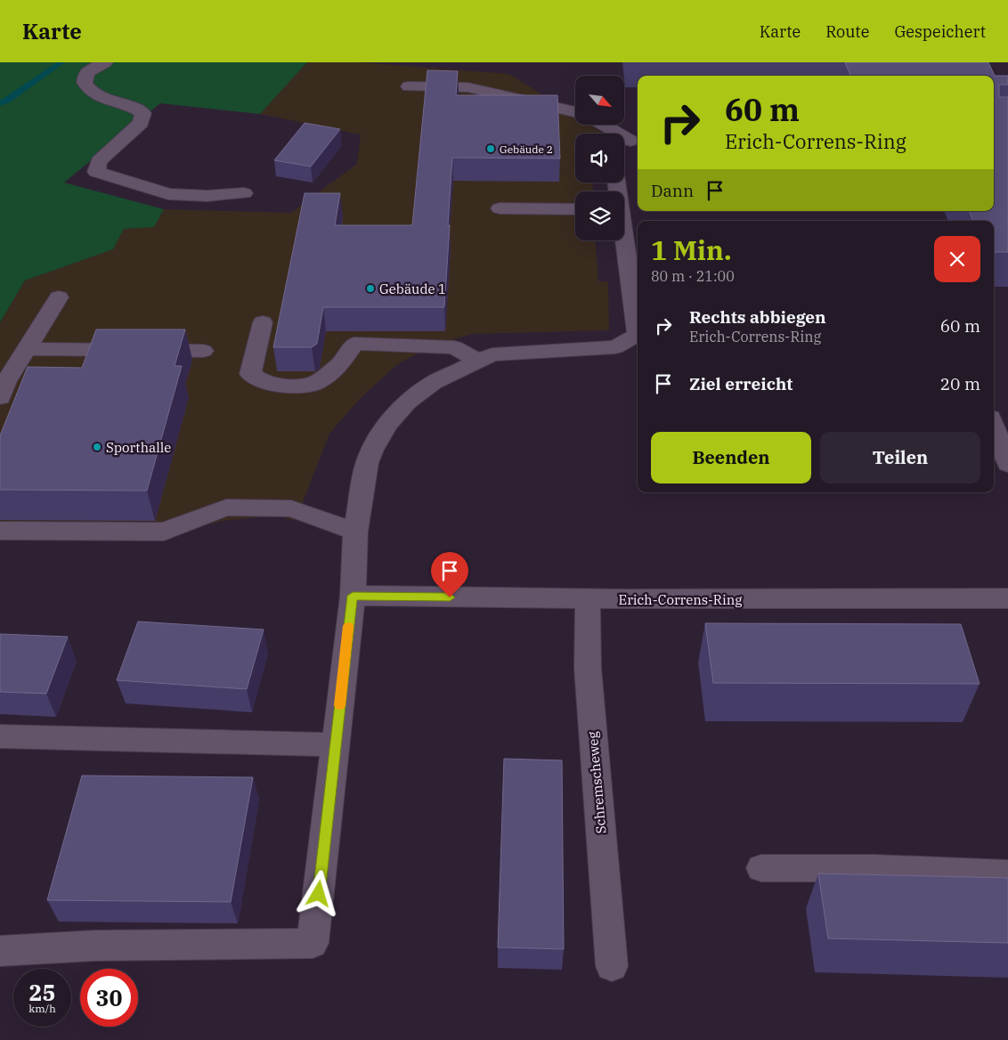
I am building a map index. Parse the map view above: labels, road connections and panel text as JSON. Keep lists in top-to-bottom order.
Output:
{
  "streets": {
    "street": ["Erich-Correns-Ring", "Schremscheweg"]
  },
  "crossings": [
    ["Erich-Correns-Ring", "Schremscheweg"]
  ],
  "places": ["Gebäude 2", "Gebäude 1", "Sporthalle"],
  "north": "bottom right",
  "page": {
    "header": "Karte",
    "nav": ["Karte", "Route", "Gespeichert"],
    "turn": ["60 m", "Erich-Correns-Ring"],
    "then": "Dann",
    "heading": ["1 Min.", "80 m · 21:00"],
    "list": [
      {
        "name": "Rechts abbiegen",
        "note": "Erich-Correns-Ring",
        "value": "60 m"
      },
      {
        "name": "Ziel erreicht",
        "value": "20 m"
      }
    ],
    "buttons": ["Beenden", "Teilen"],
    "speed": "25 km/h",
    "limit": "30"
  }
}
